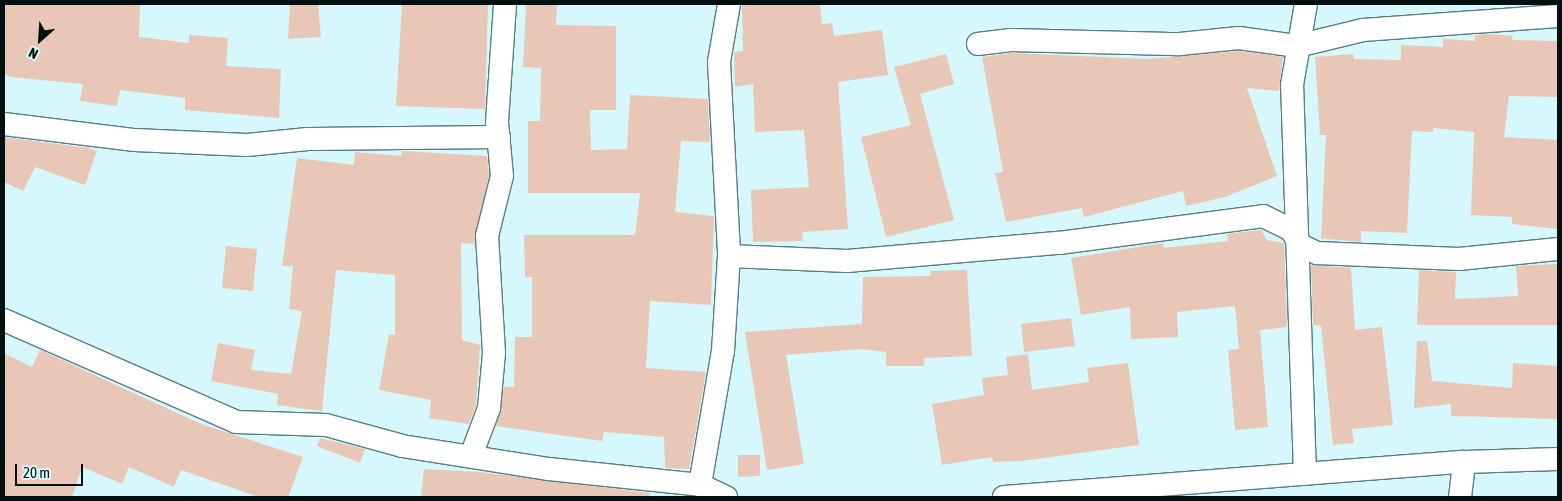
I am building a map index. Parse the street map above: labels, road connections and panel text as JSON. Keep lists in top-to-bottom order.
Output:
{
  "scale_bar": "20 m",
  "north": "bottom left"
}
